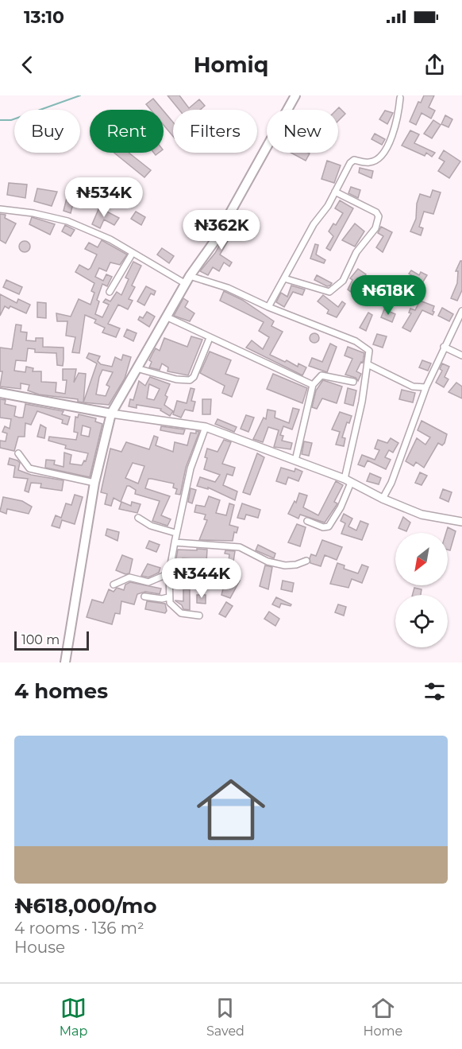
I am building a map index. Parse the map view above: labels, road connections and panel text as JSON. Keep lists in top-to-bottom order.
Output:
{
  "scale_bar": "100 m",
  "north": "bottom left",
  "page": {
    "status": "13:10",
    "header": "Homiq",
    "chip": [
      "Buy",
      "Rent",
      "Filters",
      "New"
    ],
    "price": [
      "₦534K",
      "₦362K",
      "₦618K",
      "₦344K"
    ],
    "scale": "100 m",
    "heading": "4 homes",
    "list": [
      {
        "name": "₦618,000/mo",
        "note": "4 rooms · 136 m² · House"
      }
    ],
    "tabs": ["Map", "Saved", "Home"]
  }
}
